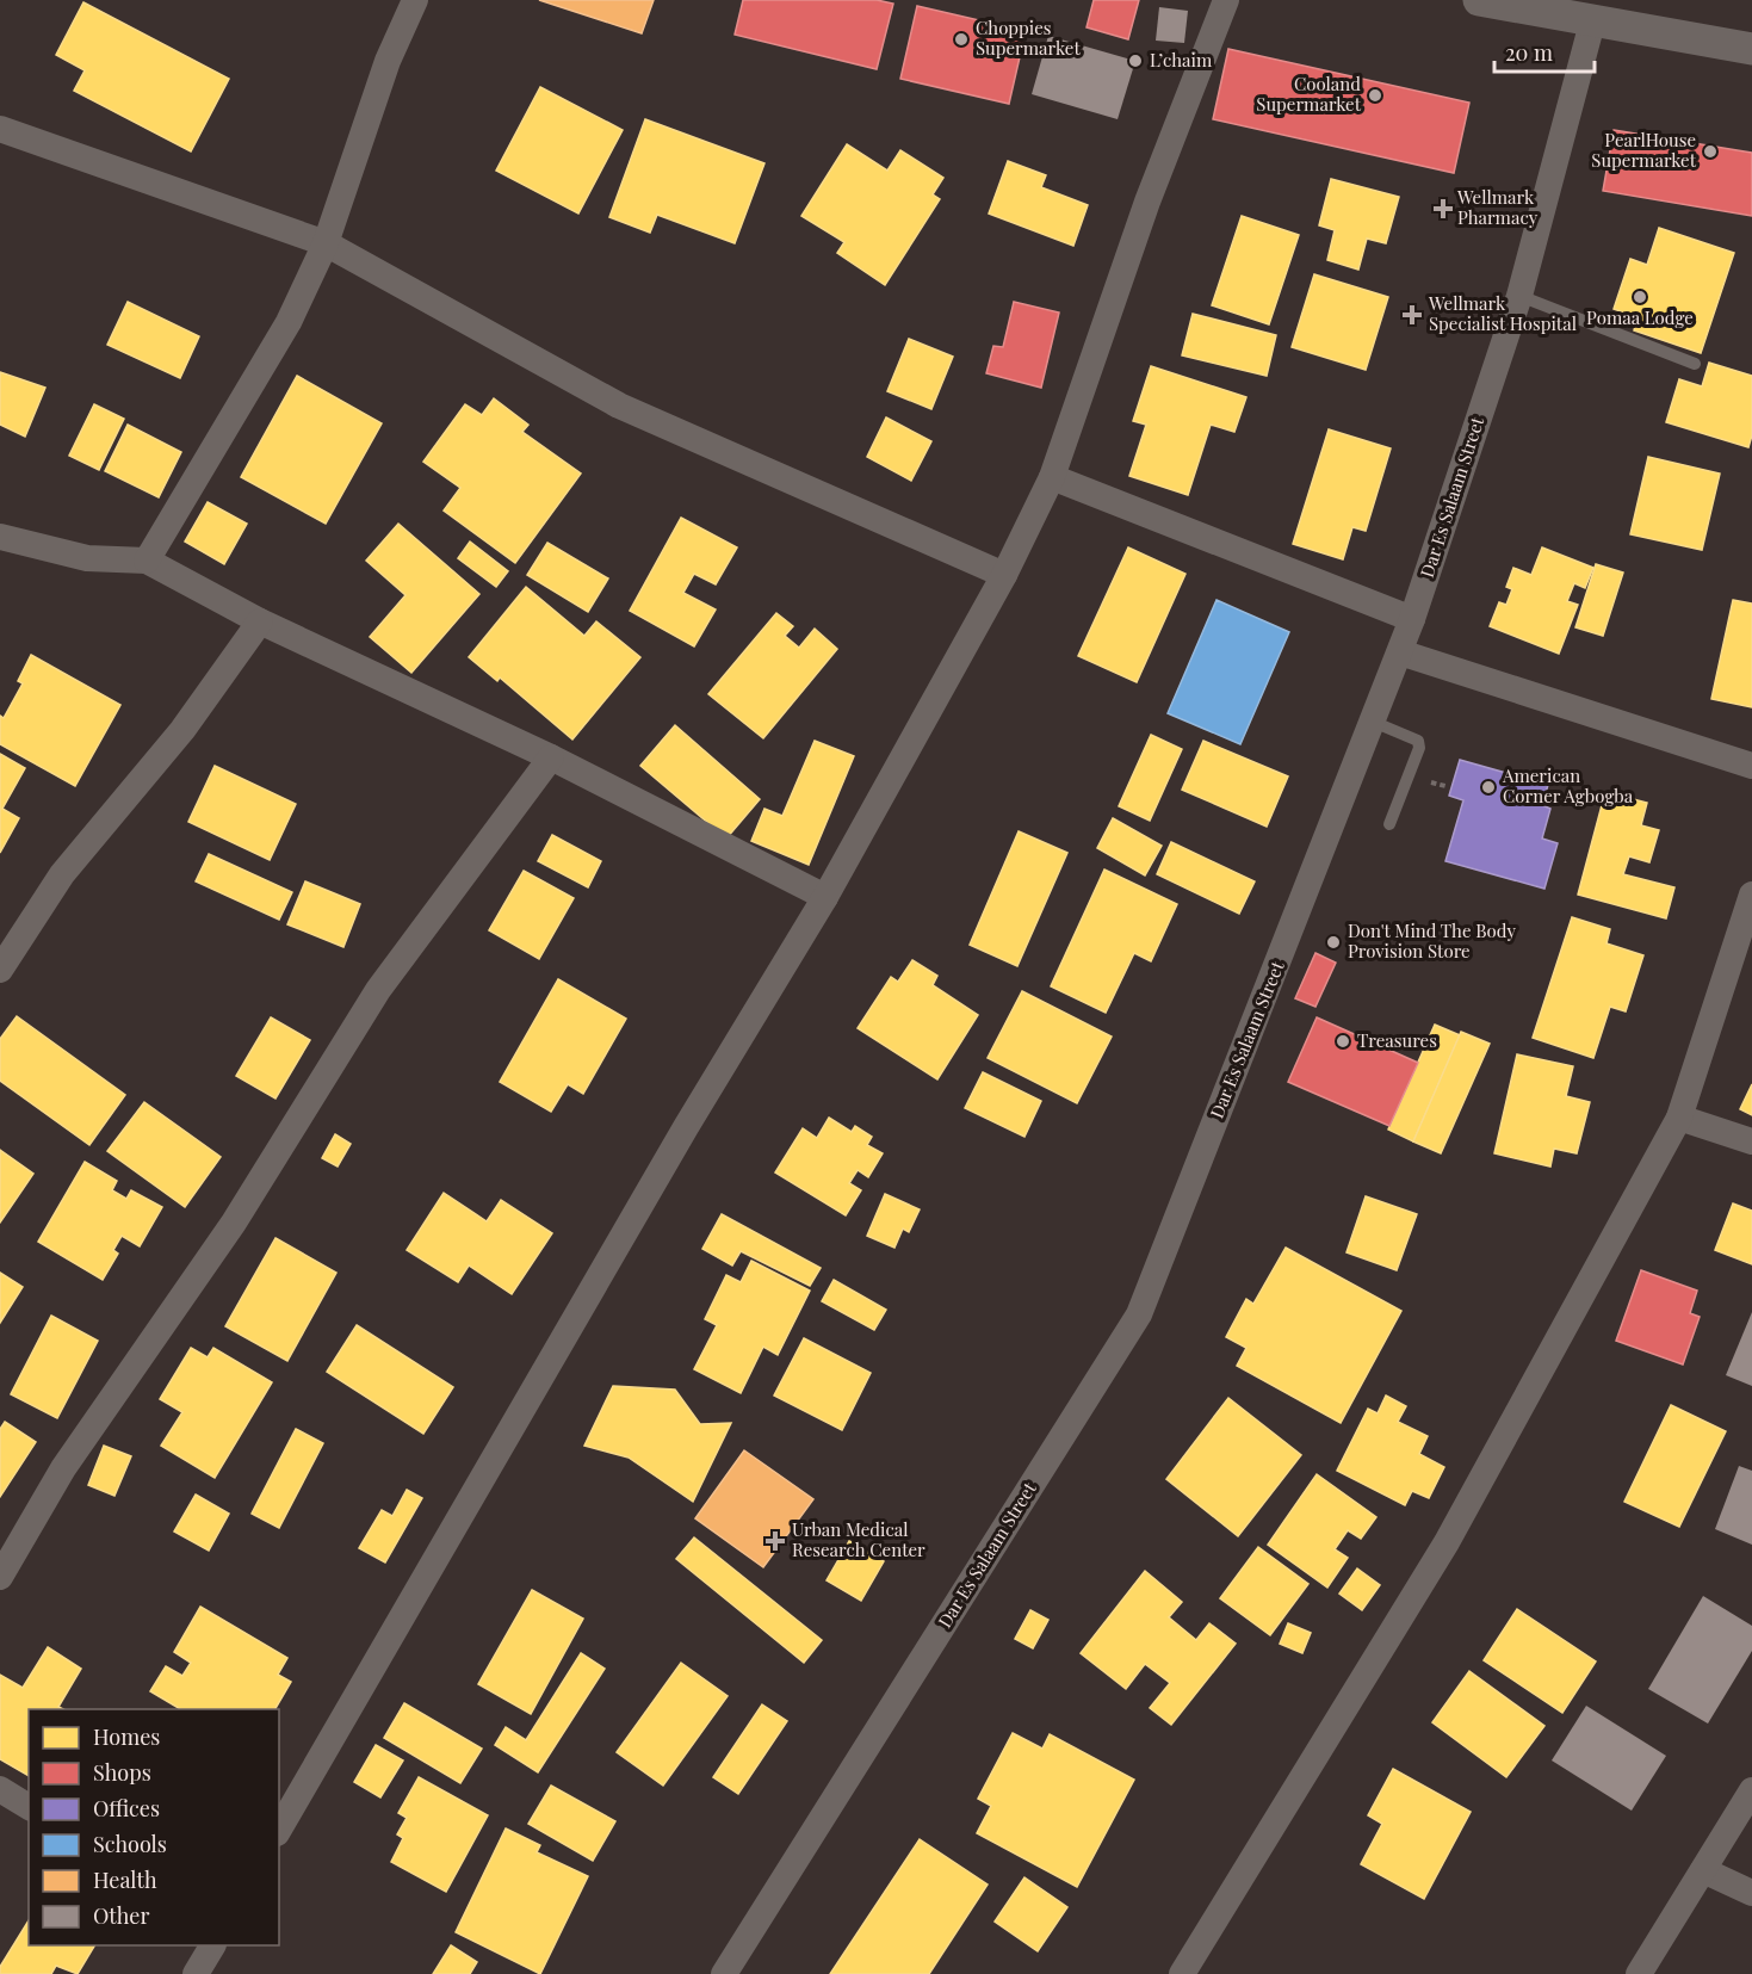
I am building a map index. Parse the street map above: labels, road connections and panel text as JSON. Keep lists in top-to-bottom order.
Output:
{
  "streets": {
    "street": ["Dar Es Salaam Street"]
  },
  "places": {
    "other": [
      "Choppies Supermarket",
      "L’chaim",
      "Cooland Supermarket",
      "PearlHouse Supermarket",
      "Pomaa Lodge",
      "American Corner Agbogba",
      "Don't Mind The Body Provision Store",
      "Treasures"
    ],
    "health": ["Wellmark Pharmacy", "Wellmark Specialist Hospital", "Urban Medical Research Center"]
  },
  "legend": [
    "Homes",
    "Shops",
    "Offices",
    "Schools",
    "Health",
    "Other"
  ],
  "scale_bar": "20 m"
}
